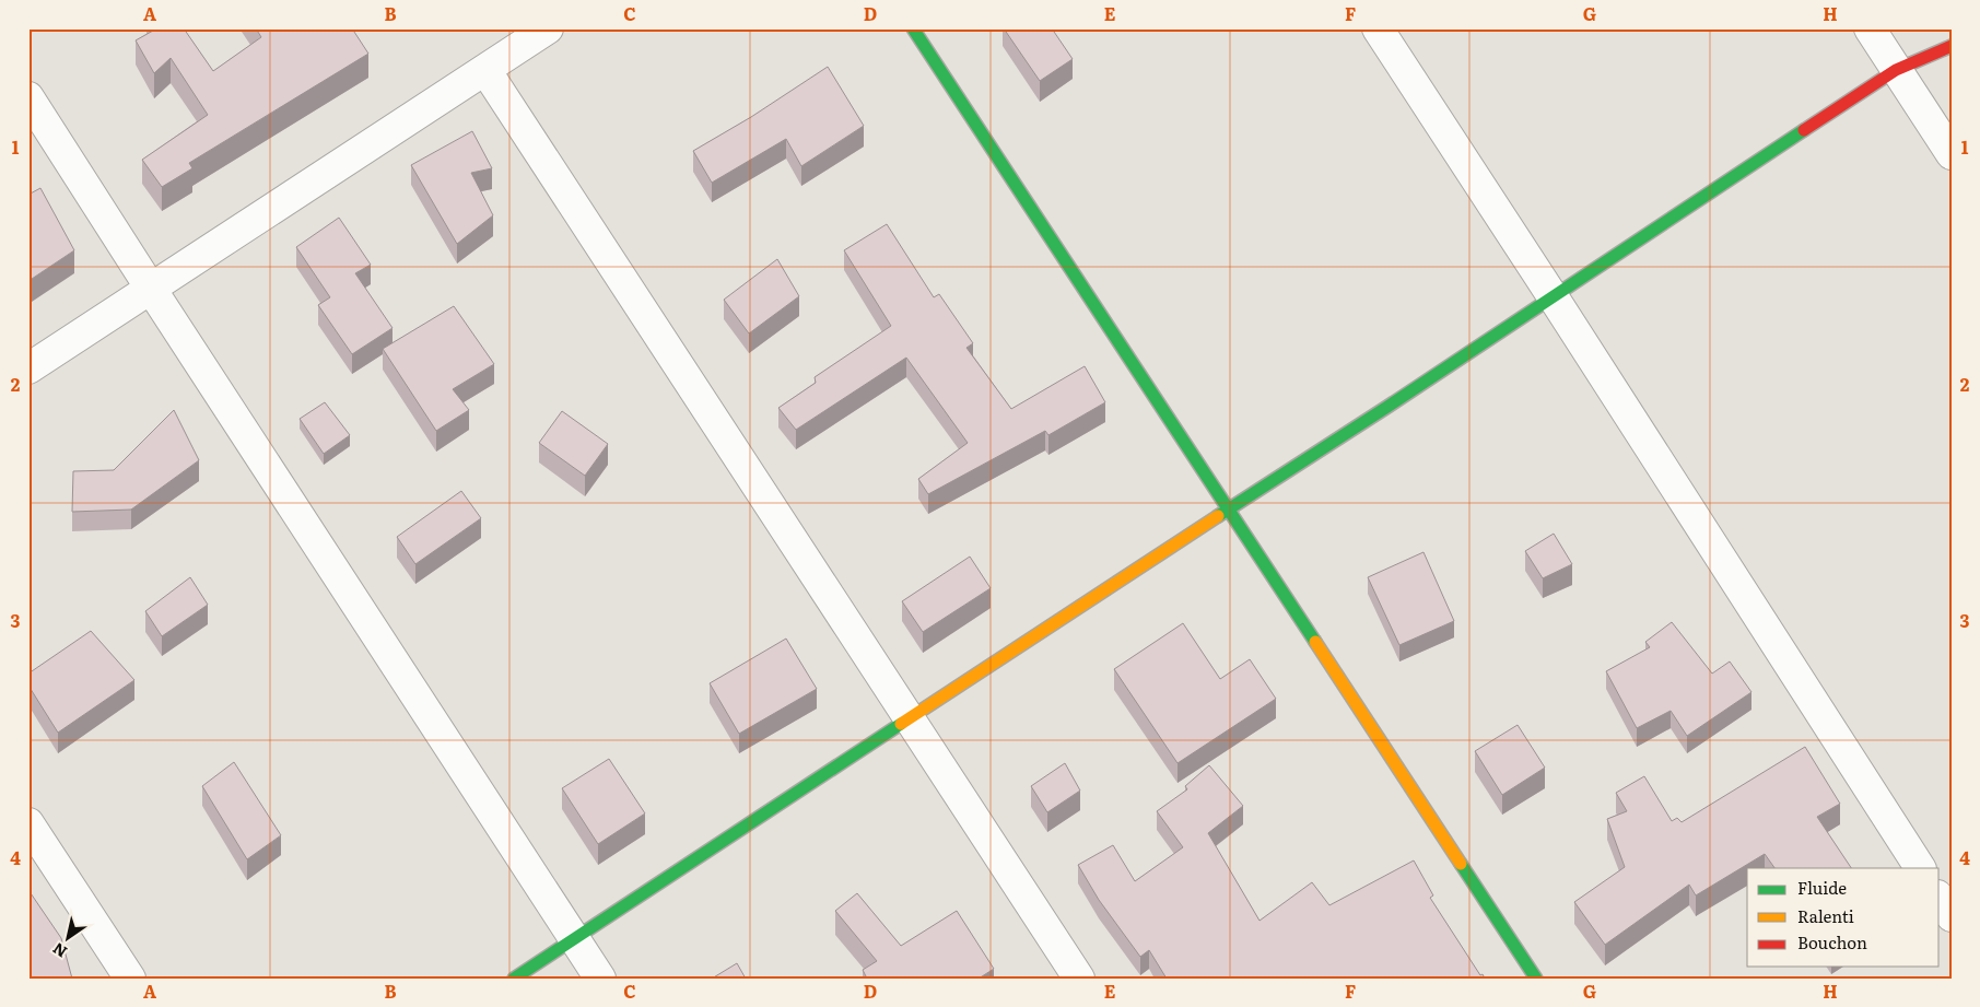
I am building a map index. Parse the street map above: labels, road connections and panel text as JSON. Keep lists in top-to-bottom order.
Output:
{
  "legend": ["Fluide", "Ralenti", "Bouchon"],
  "north": "bottom left",
  "grid": {
    "columns": [
      "A",
      "B",
      "C",
      "D",
      "E",
      "F",
      "G",
      "H"
    ],
    "rows": [
      "1",
      "2",
      "3",
      "4"
    ]
  }
}
